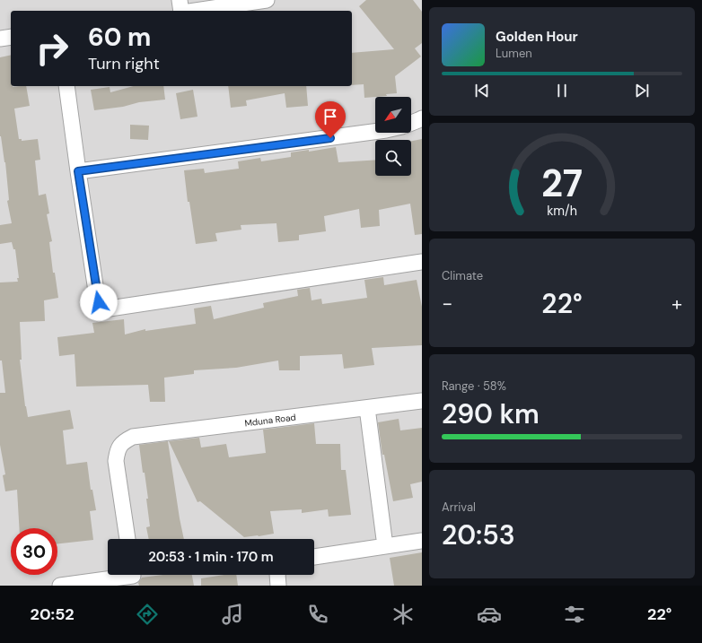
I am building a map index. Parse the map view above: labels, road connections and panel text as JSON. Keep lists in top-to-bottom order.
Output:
{
  "streets": {
    "street": ["Mduna Road"]
  },
  "north": "bottom left",
  "page": {
    "turn": ["60 m", "Turn right"],
    "song": ["Golden Hour", "Lumen"],
    "tile": [
      "Climate",
      ["Range · 58%", "290 km"],
      ["Arrival", "20:53"]
    ],
    "heat": ["−", "22°", "+"],
    "limit": "30",
    "trip": "20:53 · 1 min · 170 m",
    "tabs": ["20:52", "22°"],
    "gauge": ["27", "km/h"]
  }
}
